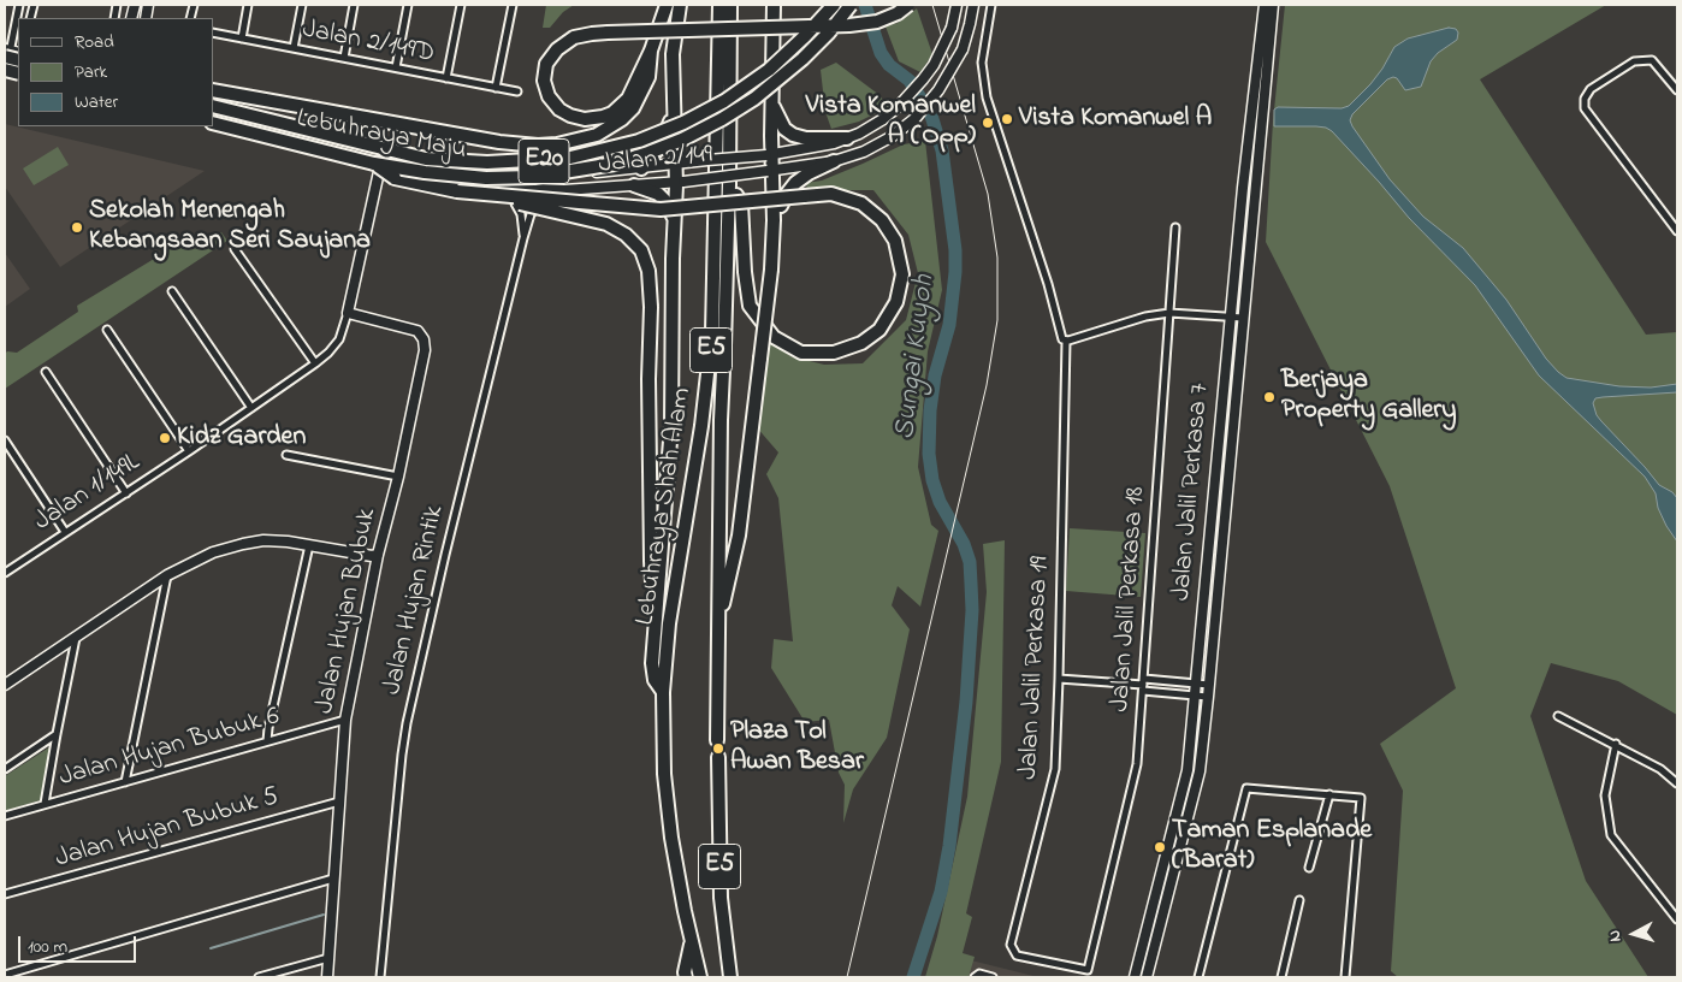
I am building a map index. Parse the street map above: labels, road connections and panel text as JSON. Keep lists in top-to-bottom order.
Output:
{
  "streets": {
    "highway": [
      "Lebuhraya Maju",
      "E20",
      "E5",
      "Lebuhraya Shah Alam"
    ],
    "street": [
      "Jalan 2/149D",
      "Jalan 2/149",
      "Jalan Jalil Perkasa 7",
      "Jalan 1/149L",
      "Jalan Jalil Perkasa 18",
      "Jalan Hujan Rintik",
      "Jalan Hujan Bubuk",
      "Jalan Jalil Perkasa 19",
      "Jalan Hujan Bubuk 6",
      "Jalan Hujan Bubuk 5"
    ]
  },
  "crossings": [
    ["Lebuhraya Maju", "Jalan 2/149"],
    ["Lebuhraya Maju", "Jalan 1/149L"],
    ["Jalan 2/149", "Jalan 1/149L"],
    ["Jalan 2/149", "Jalan Hujan Rintik"],
    ["Jalan 1/149L", "Jalan Hujan Bubuk"],
    ["Jalan Jalil Perkasa 18", "Jalan Jalil Perkasa 19"],
    ["Jalan Hujan Bubuk", "Jalan Hujan Bubuk 6"],
    ["Jalan Hujan Bubuk", "Jalan Hujan Bubuk 5"]
  ],
  "water": ["Sungai Kuyoh"],
  "places": [
    "Vista Komanwel A",
    "Vista Komanwel A (Opp)",
    "Sekolah Menengah Kebangsaan Seri Saujana",
    "Berjaya Property Gallery",
    "Kidz Garden",
    "Plaza Tol Awan Besar",
    "Taman Esplanade (Barat)"
  ],
  "legend": ["Road", "Park", "Water"],
  "scale_bar": "100 m",
  "north": "left"
}
